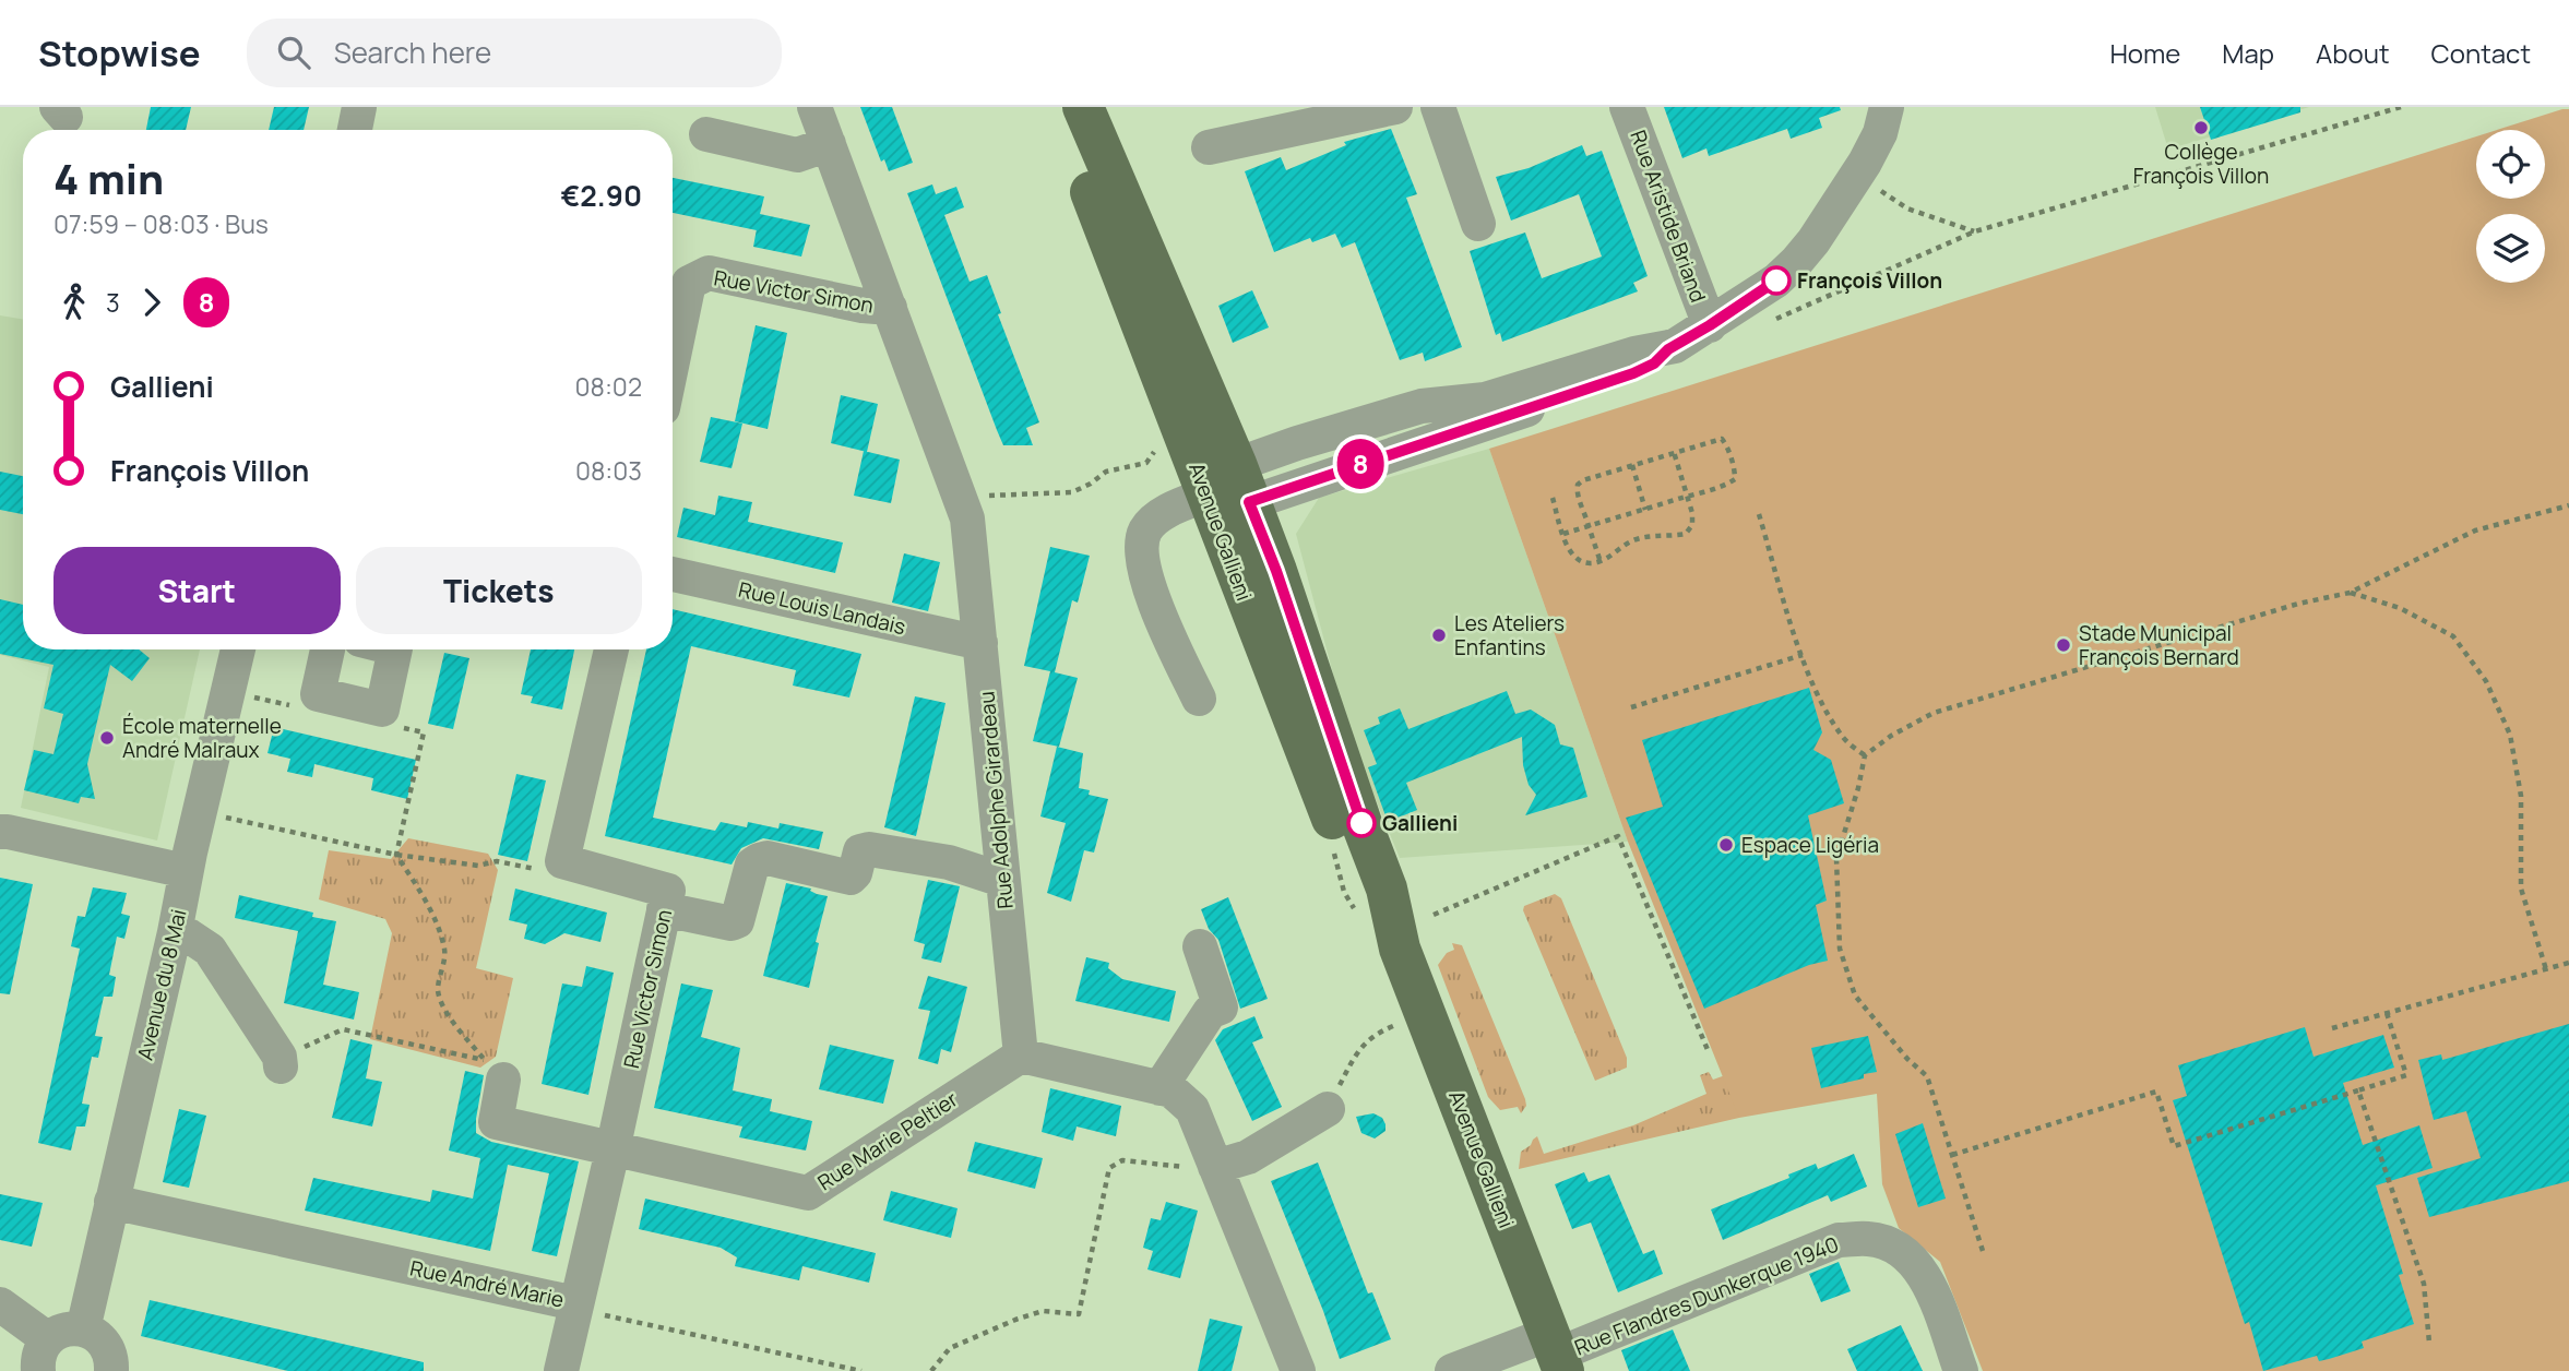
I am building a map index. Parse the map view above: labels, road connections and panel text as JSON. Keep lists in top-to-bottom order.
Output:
{
  "streets": {
    "main road": ["Avenue Gallieni"],
    "street": [
      "Rue Aristide Briand",
      "Rue Victor Simon",
      "Rue Louis Landais",
      "Rue Adolphe Girardeau",
      "Avenue du 8 Mai",
      "Rue Marie Peltier",
      "Rue André Marie",
      "Rue Flandres Dunkerque 1940"
    ]
  },
  "crossings": [
    ["Rue Victor Simon", "Rue Adolphe Girardeau"],
    ["Rue Victor Simon", "Rue Marie Peltier"],
    ["Rue Victor Simon", "Rue André Marie"],
    ["Avenue Gallieni", "Rue Flandres Dunkerque 1940"],
    ["Rue Louis Landais", "Rue Adolphe Girardeau"],
    ["Rue Adolphe Girardeau", "Rue Marie Peltier"],
    ["Avenue du 8 Mai", "Rue André Marie"]
  ],
  "places": [
    "Collège François Villon",
    "François Villon",
    "Les Ateliers Enfantins",
    "Stade Municipal François Bernard",
    "École maternelle André Malraux",
    "Gallieni",
    "Espace Ligéria"
  ],
  "lines": ["bus line 8"],
  "page": {
    "header": "Stopwise",
    "search": "Search here",
    "nav": [
      "Home",
      "Map",
      "About",
      "Contact"
    ],
    "on_map": "8",
    "heading": ["4 min", "07:59 – 08:03 · Bus", "€2.90"],
    "legs": ["3", "8"],
    "list": [
      {
        "name": "Gallieni",
        "value": "08:02"
      },
      {
        "name": "François Villon",
        "value": "08:03"
      }
    ],
    "buttons": ["Start", "Tickets"]
  }
}
